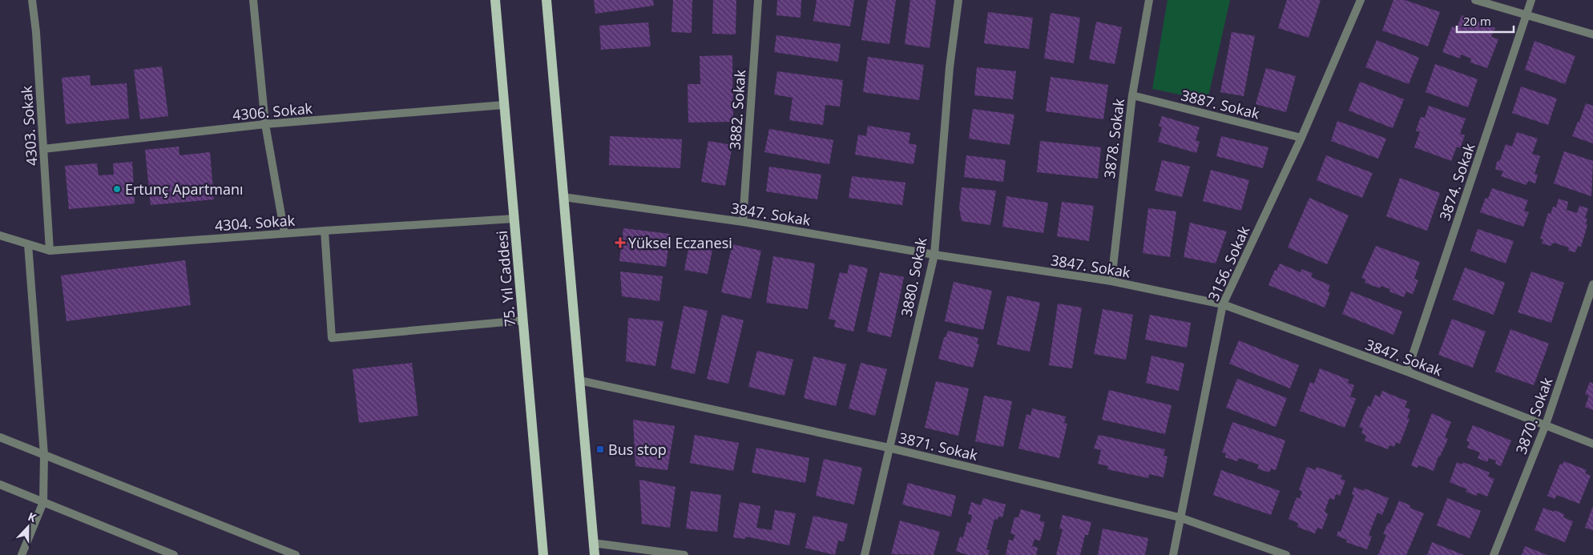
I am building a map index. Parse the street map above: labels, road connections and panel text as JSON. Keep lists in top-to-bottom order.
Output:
{
  "streets": {
    "main road": ["75. Yıl Caddesi"],
    "street": [
      "3887. Sokak",
      "3882. Sokak",
      "4306. Sokak",
      "4303. Sokak",
      "3878. Sokak",
      "3874. Sokak",
      "3847. Sokak",
      "4304. Sokak",
      "3156. Sokak",
      "3880. Sokak",
      "3870. Sokak",
      "3871. Sokak"
    ]
  },
  "crossings": [
    ["3887. Sokak", "3878. Sokak"],
    ["3887. Sokak", "3156. Sokak"],
    ["3882. Sokak", "3847. Sokak"],
    ["4306. Sokak", "4303. Sokak"],
    ["4306. Sokak", "75. Yıl Caddesi"],
    ["4303. Sokak", "4304. Sokak"],
    ["3878. Sokak", "3847. Sokak"],
    ["3874. Sokak", "3847. Sokak"],
    ["3847. Sokak", "3156. Sokak"],
    ["3847. Sokak", "3880. Sokak"],
    ["3847. Sokak", "3870. Sokak"],
    ["4304. Sokak", "75. Yıl Caddesi"],
    ["3156. Sokak", "3871. Sokak"],
    ["3880. Sokak", "3871. Sokak"]
  ],
  "places": {
    "other": ["Ertunç Apartmanı"],
    "health": ["Yüksel Eczanesi"],
    "transit": ["Bus stop"]
  },
  "scale_bar": "20 m",
  "north": "top"
}
